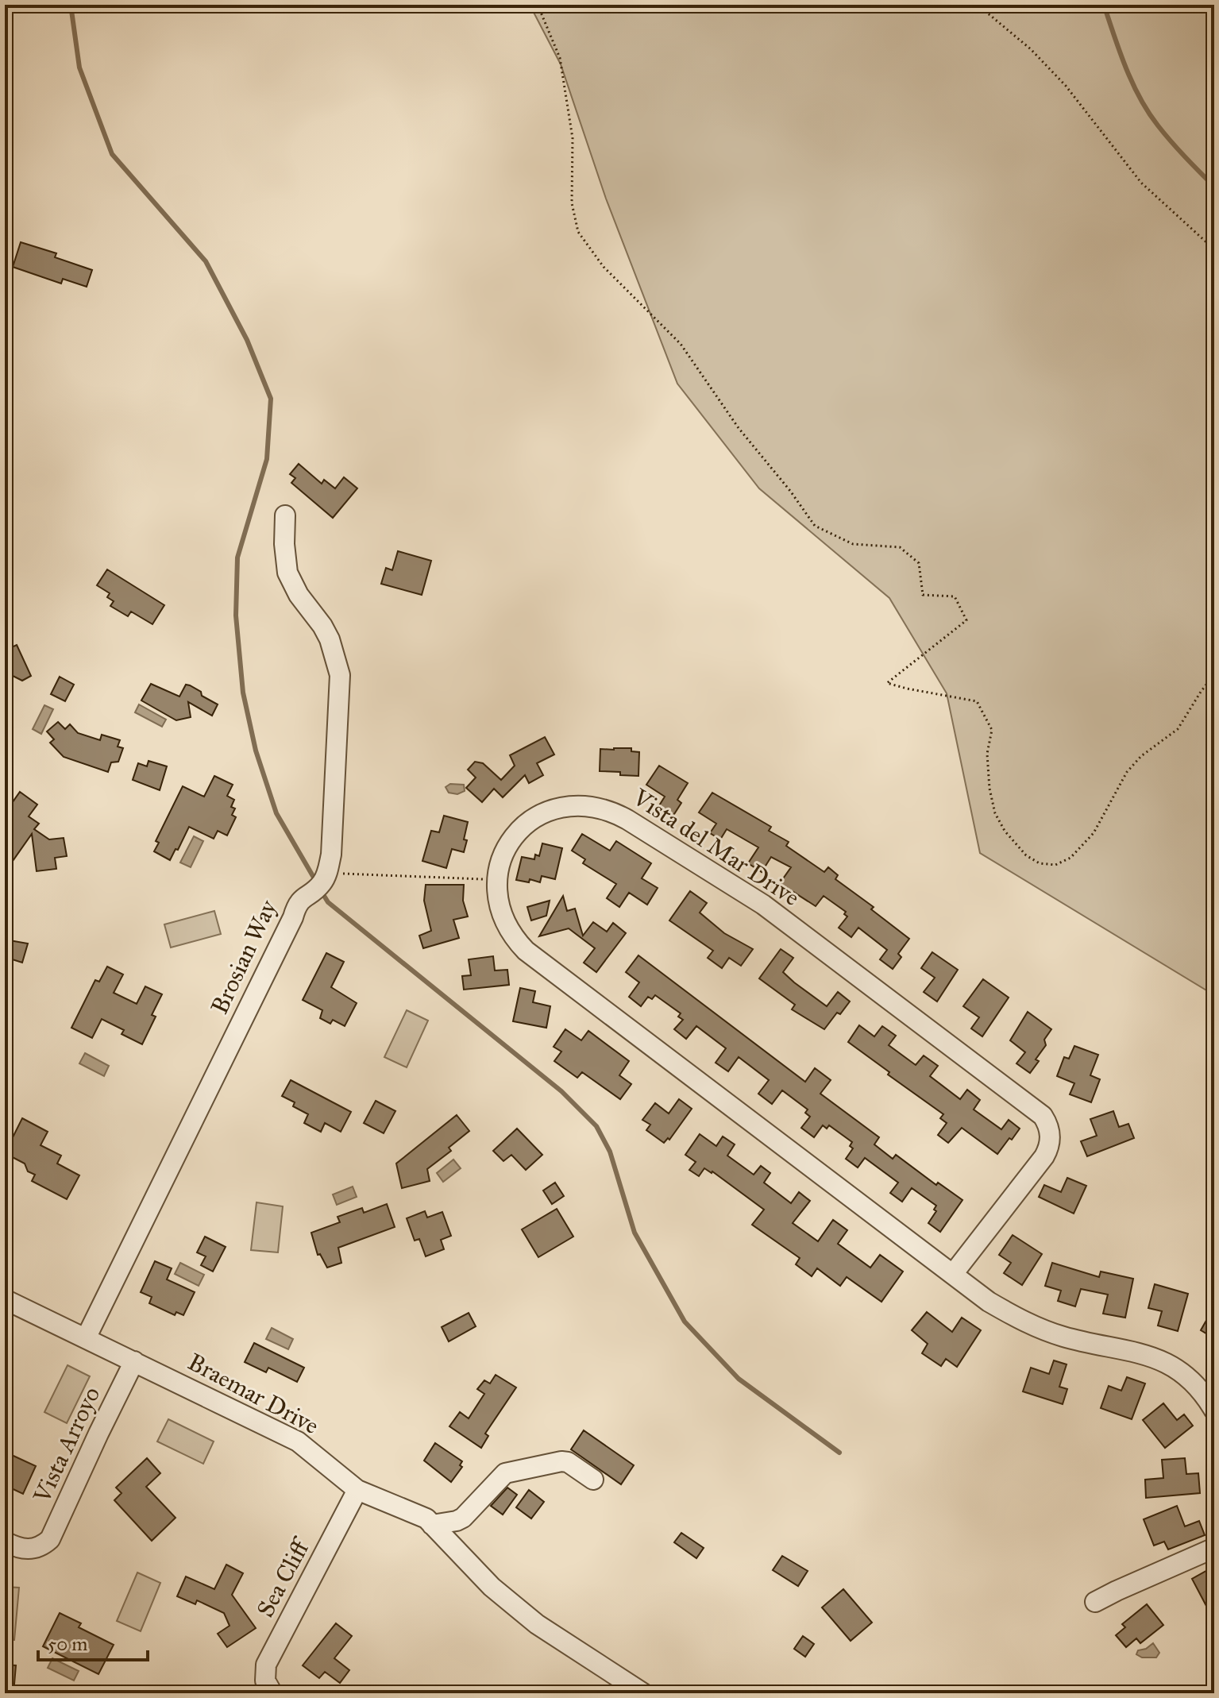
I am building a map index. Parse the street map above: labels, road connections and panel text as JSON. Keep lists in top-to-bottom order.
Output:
{
  "streets": {
    "street": [
      "Vista del Mar Drive",
      "Brosian Way",
      "Braemar Drive",
      "Vista Arroyo",
      "Sea Cliff"
    ]
  },
  "crossings": [
    ["Brosian Way", "Braemar Drive"],
    ["Braemar Drive", "Vista Arroyo"],
    ["Braemar Drive", "Sea Cliff"]
  ],
  "scale_bar": "50 m"
}
